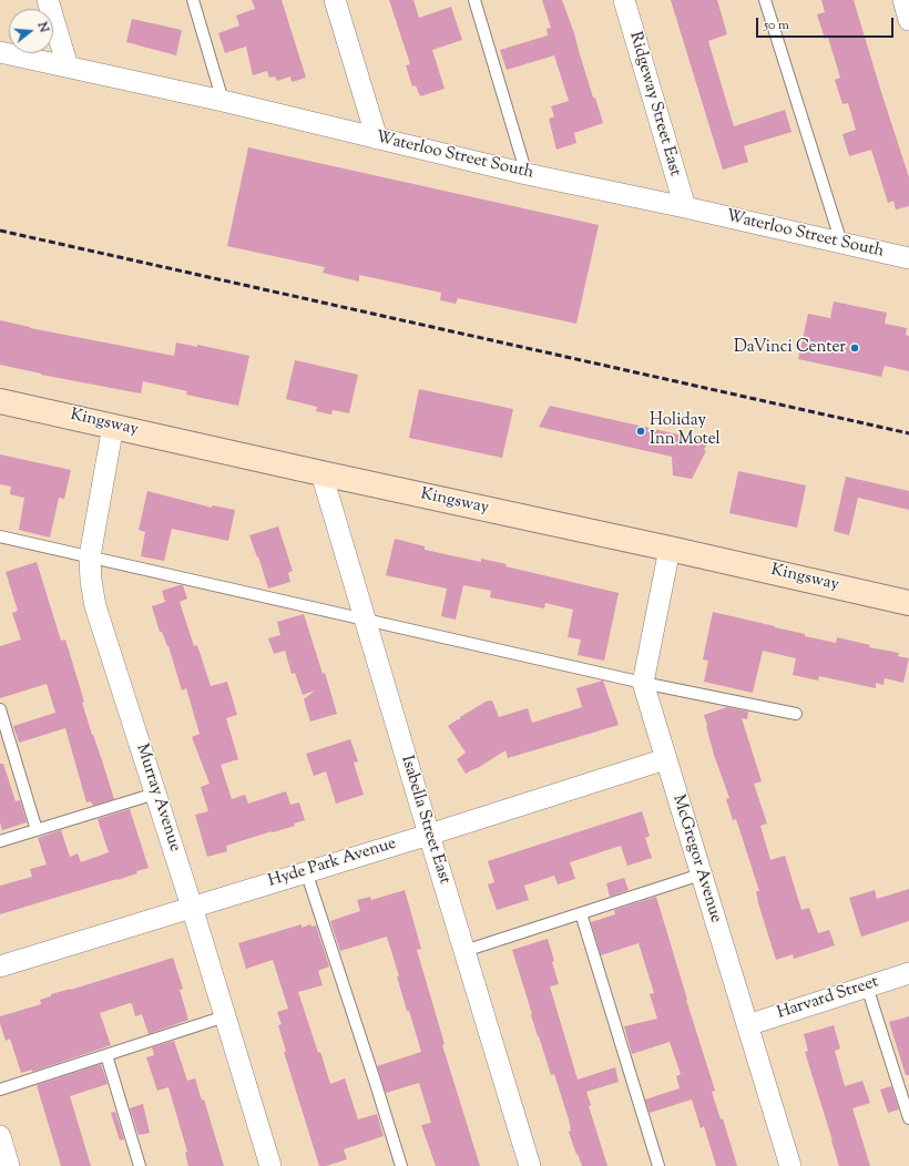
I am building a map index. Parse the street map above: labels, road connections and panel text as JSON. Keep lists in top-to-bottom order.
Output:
{
  "streets": {
    "main road": ["Kingsway"],
    "street": [
      "Ridgeway Street East",
      "Waterloo Street South",
      "Murray Avenue",
      "Isabella Street East",
      "McGregor Avenue",
      "Hyde Park Avenue",
      "Harvard Street"
    ]
  },
  "crossings": [
    ["Ridgeway Street East", "Waterloo Street South"],
    ["Kingsway", "Murray Avenue"],
    ["Kingsway", "Isabella Street East"],
    ["Kingsway", "McGregor Avenue"],
    ["Murray Avenue", "Hyde Park Avenue"],
    ["Isabella Street East", "Hyde Park Avenue"],
    ["McGregor Avenue", "Hyde Park Avenue"],
    ["McGregor Avenue", "Harvard Street"]
  ],
  "places": ["DaVinci Center", "Holiday Inn Motel"],
  "scale_bar": "50 m",
  "north": "right"
}
